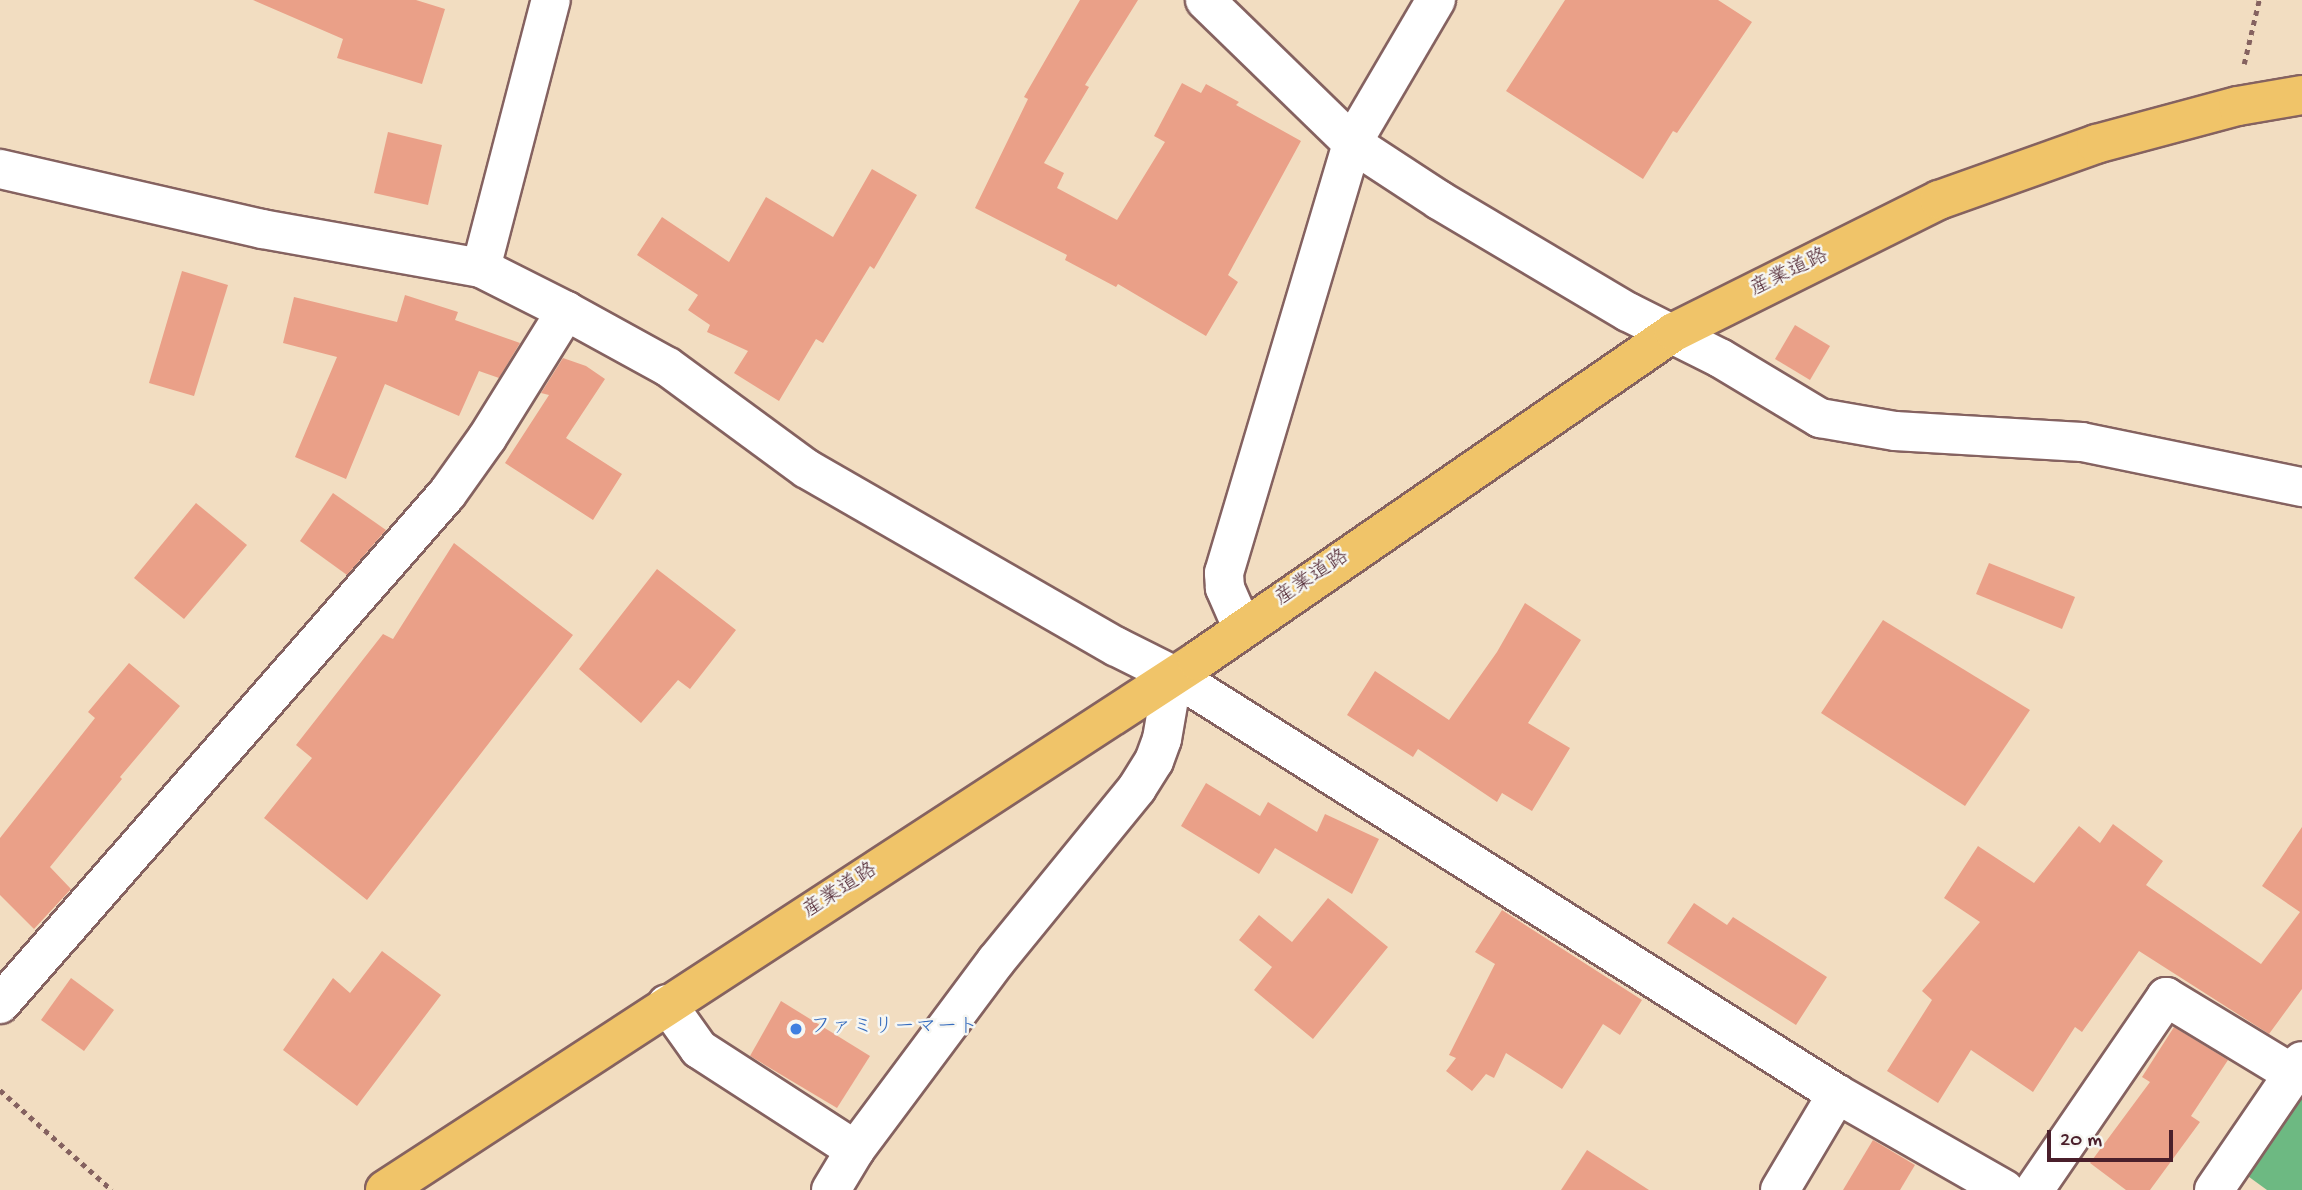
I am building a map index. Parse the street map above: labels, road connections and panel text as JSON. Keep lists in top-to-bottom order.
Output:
{
  "streets": {
    "main road": ["産業道路"]
  },
  "places": ["ファミリーマート"],
  "scale_bar": "20 m"
}
